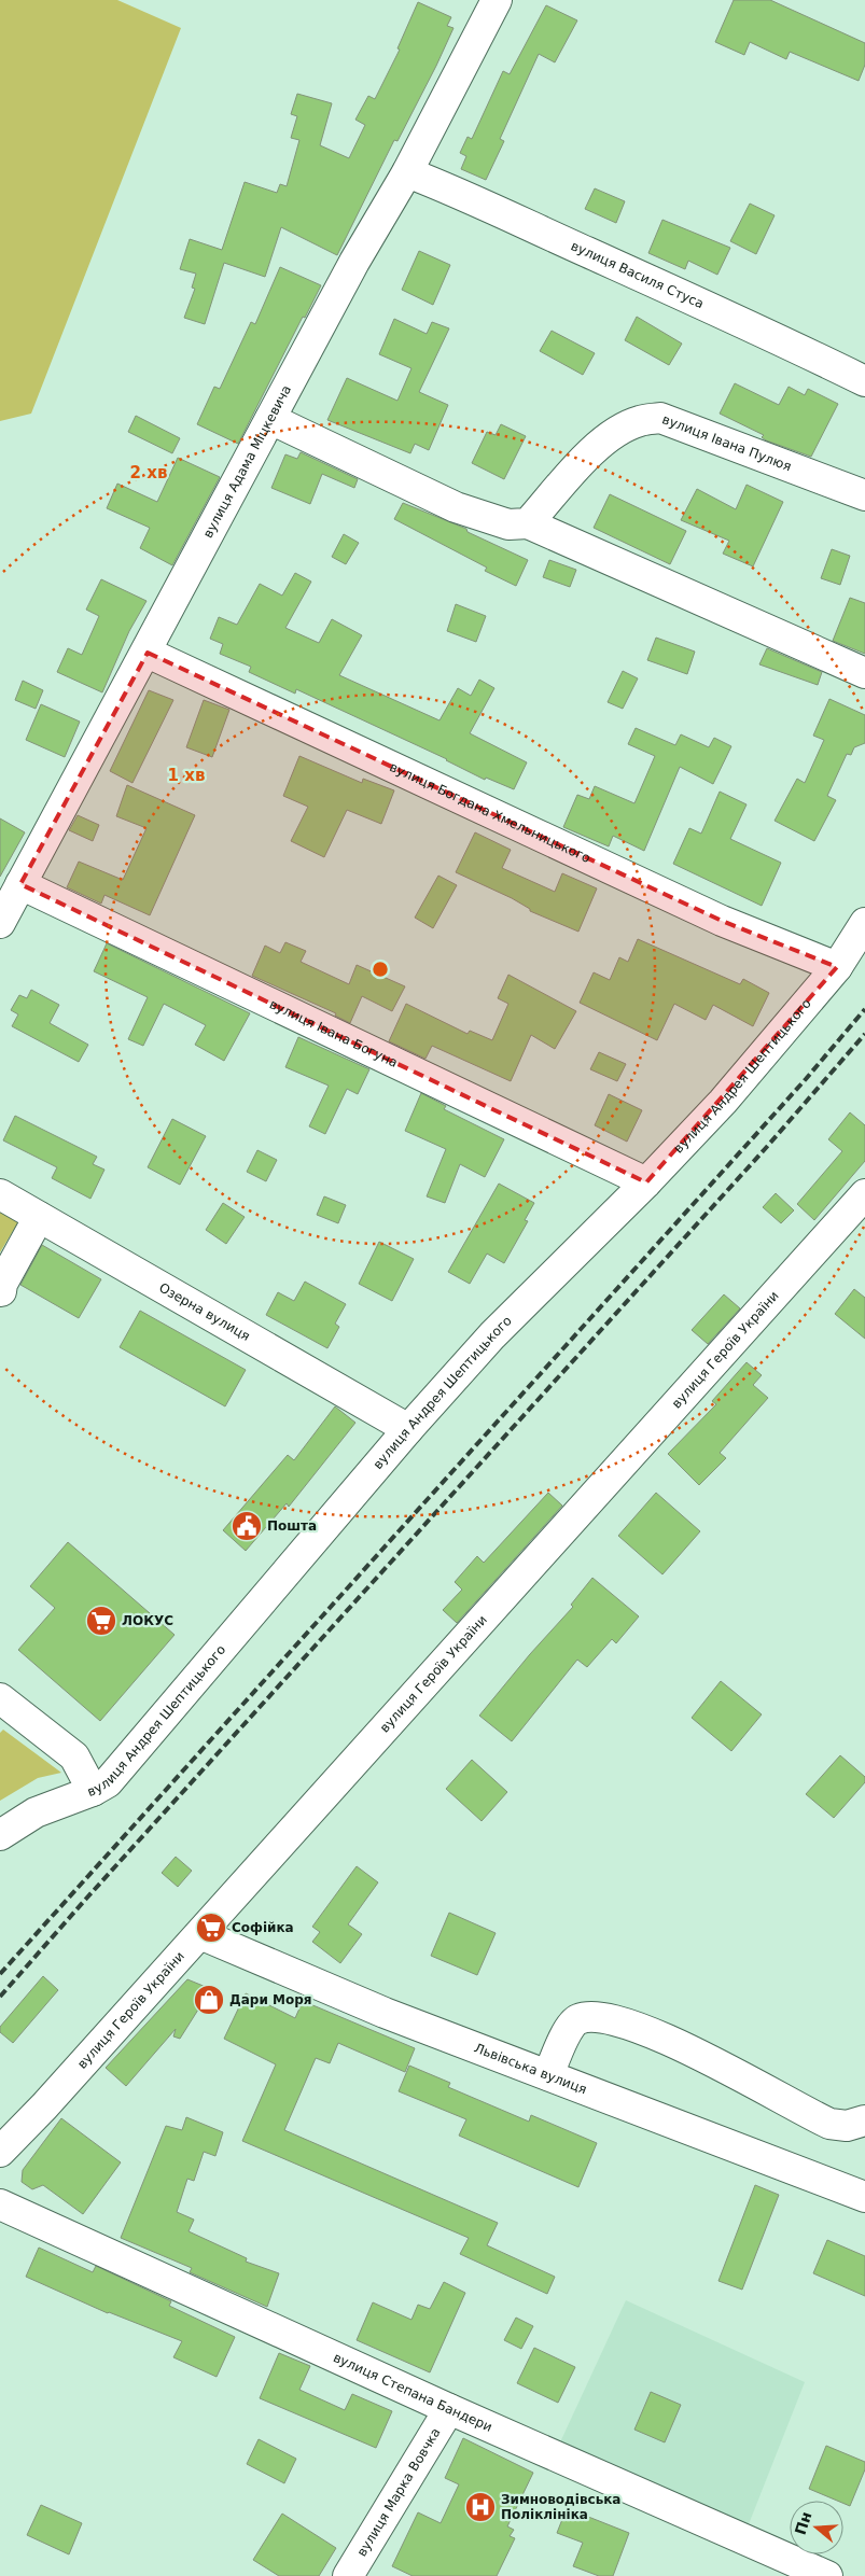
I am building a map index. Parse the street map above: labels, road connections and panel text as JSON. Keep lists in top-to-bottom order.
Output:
{
  "streets": {
    "street": [
      "вулиця Василя Стуса",
      "вулиця Івана Пулюя",
      "вулиця Адама Міцкевича",
      "вулиця Богдана Хмельницького",
      "вулиця Івана Богуна",
      "вулиця Андрея Шептицького",
      "Озерна вулиця",
      "вулиця Героїв України",
      "Львівська вулиця",
      "вулиця Степана Бандери",
      "вулиця Марка Вовчка"
    ]
  },
  "crossings": [
    ["вулиця Василя Стуса", "вулиця Адама Міцкевича"],
    ["вулиця Адама Міцкевича", "вулиця Богдана Хмельницького"],
    ["вулиця Адама Міцкевича", "вулиця Івана Богуна"],
    ["вулиця Богдана Хмельницького", "вулиця Андрея Шептицького"],
    ["вулиця Івана Богуна", "вулиця Андрея Шептицького"],
    ["вулиця Андрея Шептицького", "Озерна вулиця"],
    ["вулиця Героїв України", "Львівська вулиця"],
    ["вулиця Степана Бандери", "вулиця Марка Вовчка"]
  ],
  "places": {
    "public building": ["Пошта"],
    "supermarket": ["ЛОКУС", "Софійка"],
    "shop": ["Дари Моря"],
    "hospital": ["Зимноводівська Поліклініка"]
  },
  "north": "left",
  "rings": ["2 хв", "1 хв"]
}
